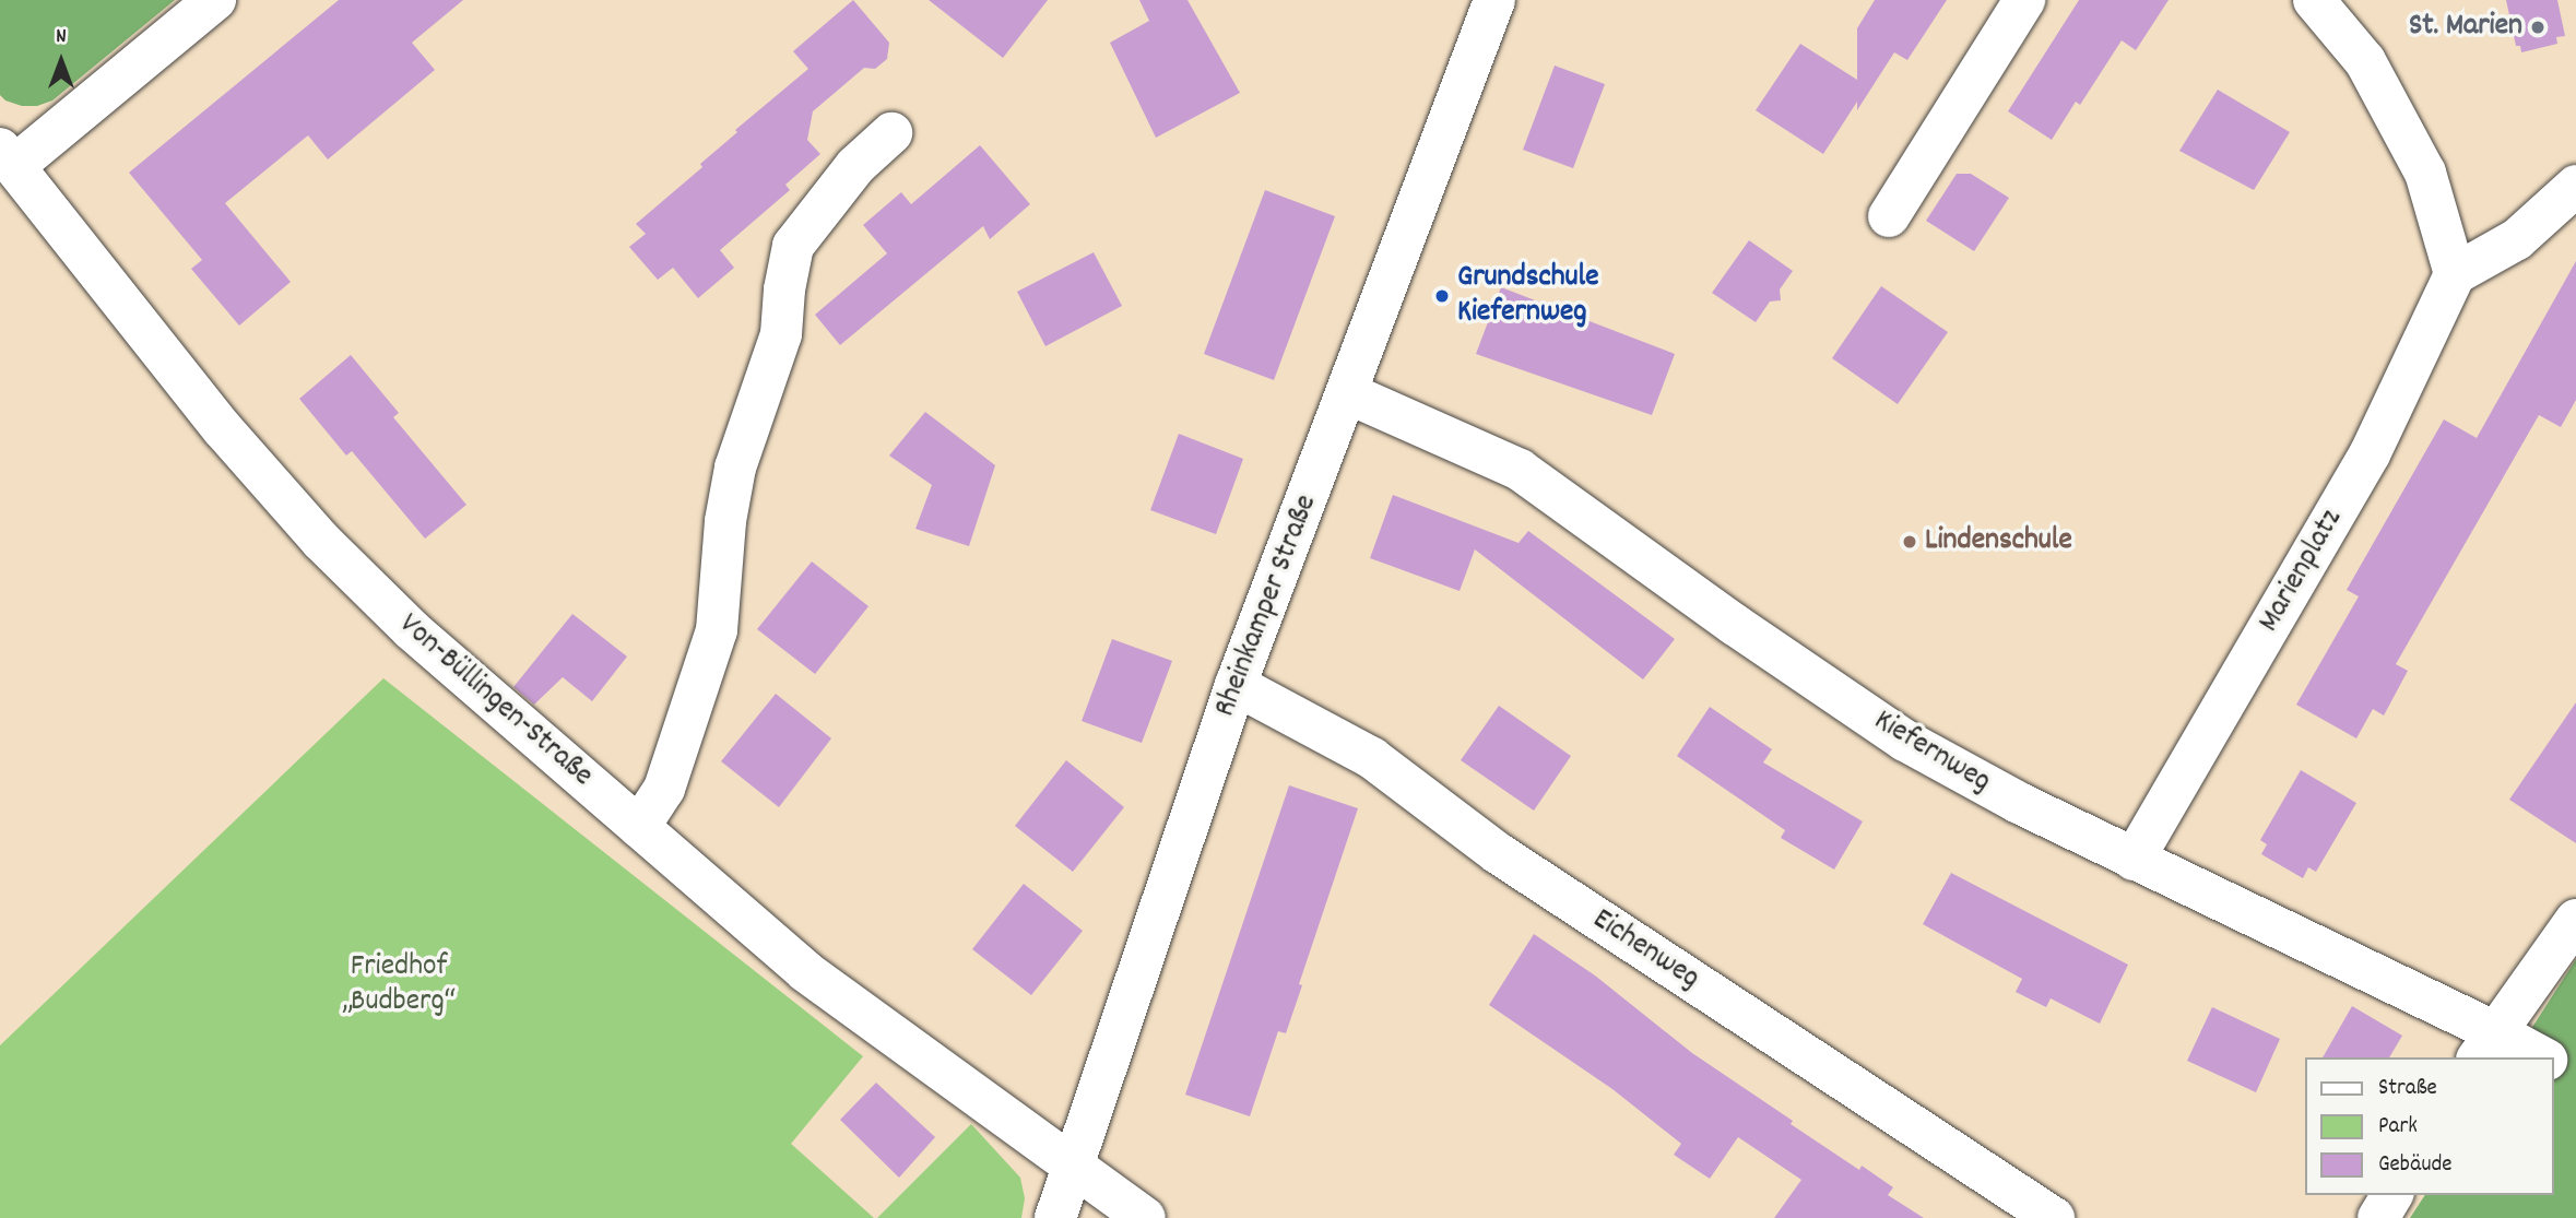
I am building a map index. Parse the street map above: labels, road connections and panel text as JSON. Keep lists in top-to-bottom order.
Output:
{
  "streets": {
    "street": [
      "Marienplatz",
      "Rheinkamper Straße",
      "Von-Büllingen-Straße",
      "Kiefernweg",
      "Eichenweg"
    ]
  },
  "crossings": [
    ["Marienplatz", "Kiefernweg"],
    ["Rheinkamper Straße", "Von-Büllingen-Straße"],
    ["Rheinkamper Straße", "Kiefernweg"],
    ["Rheinkamper Straße", "Eichenweg"]
  ],
  "parks": ["Friedhof „Budberg“"],
  "places": ["St. Marien", "Grundschule Kiefernweg", "Lindenschule"],
  "legend": ["Straße", "Park", "Gebäude"],
  "north": "top"
}
